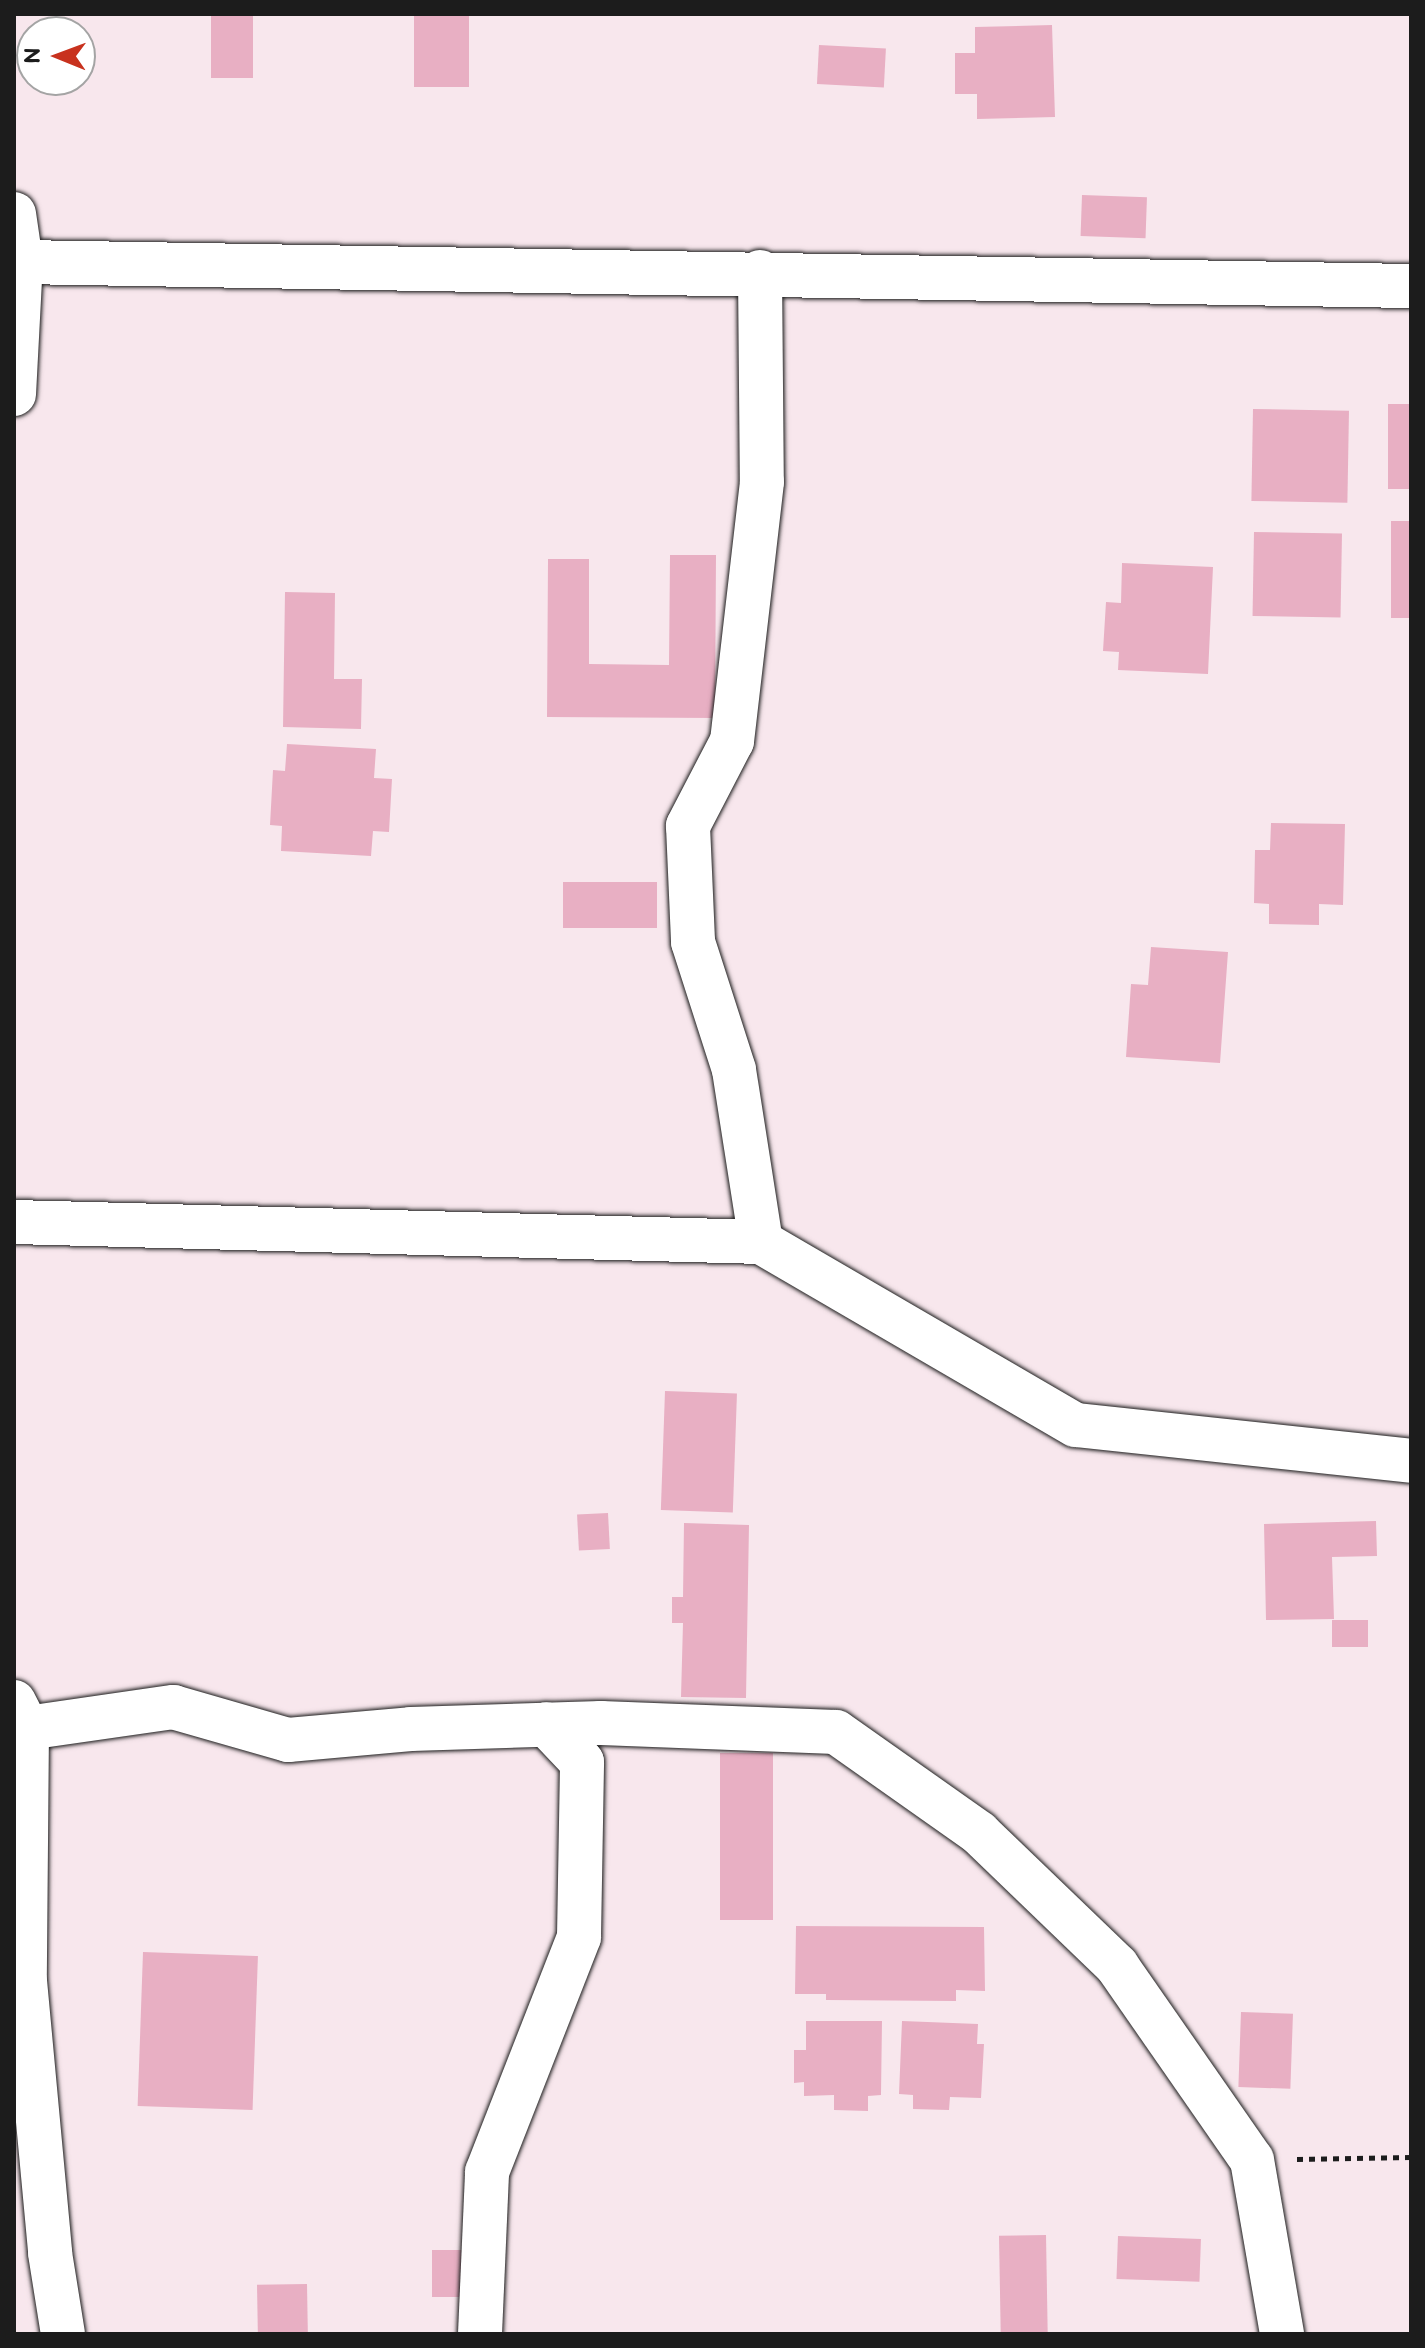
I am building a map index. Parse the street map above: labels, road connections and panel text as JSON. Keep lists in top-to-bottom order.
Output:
{
  "north": "left"
}
